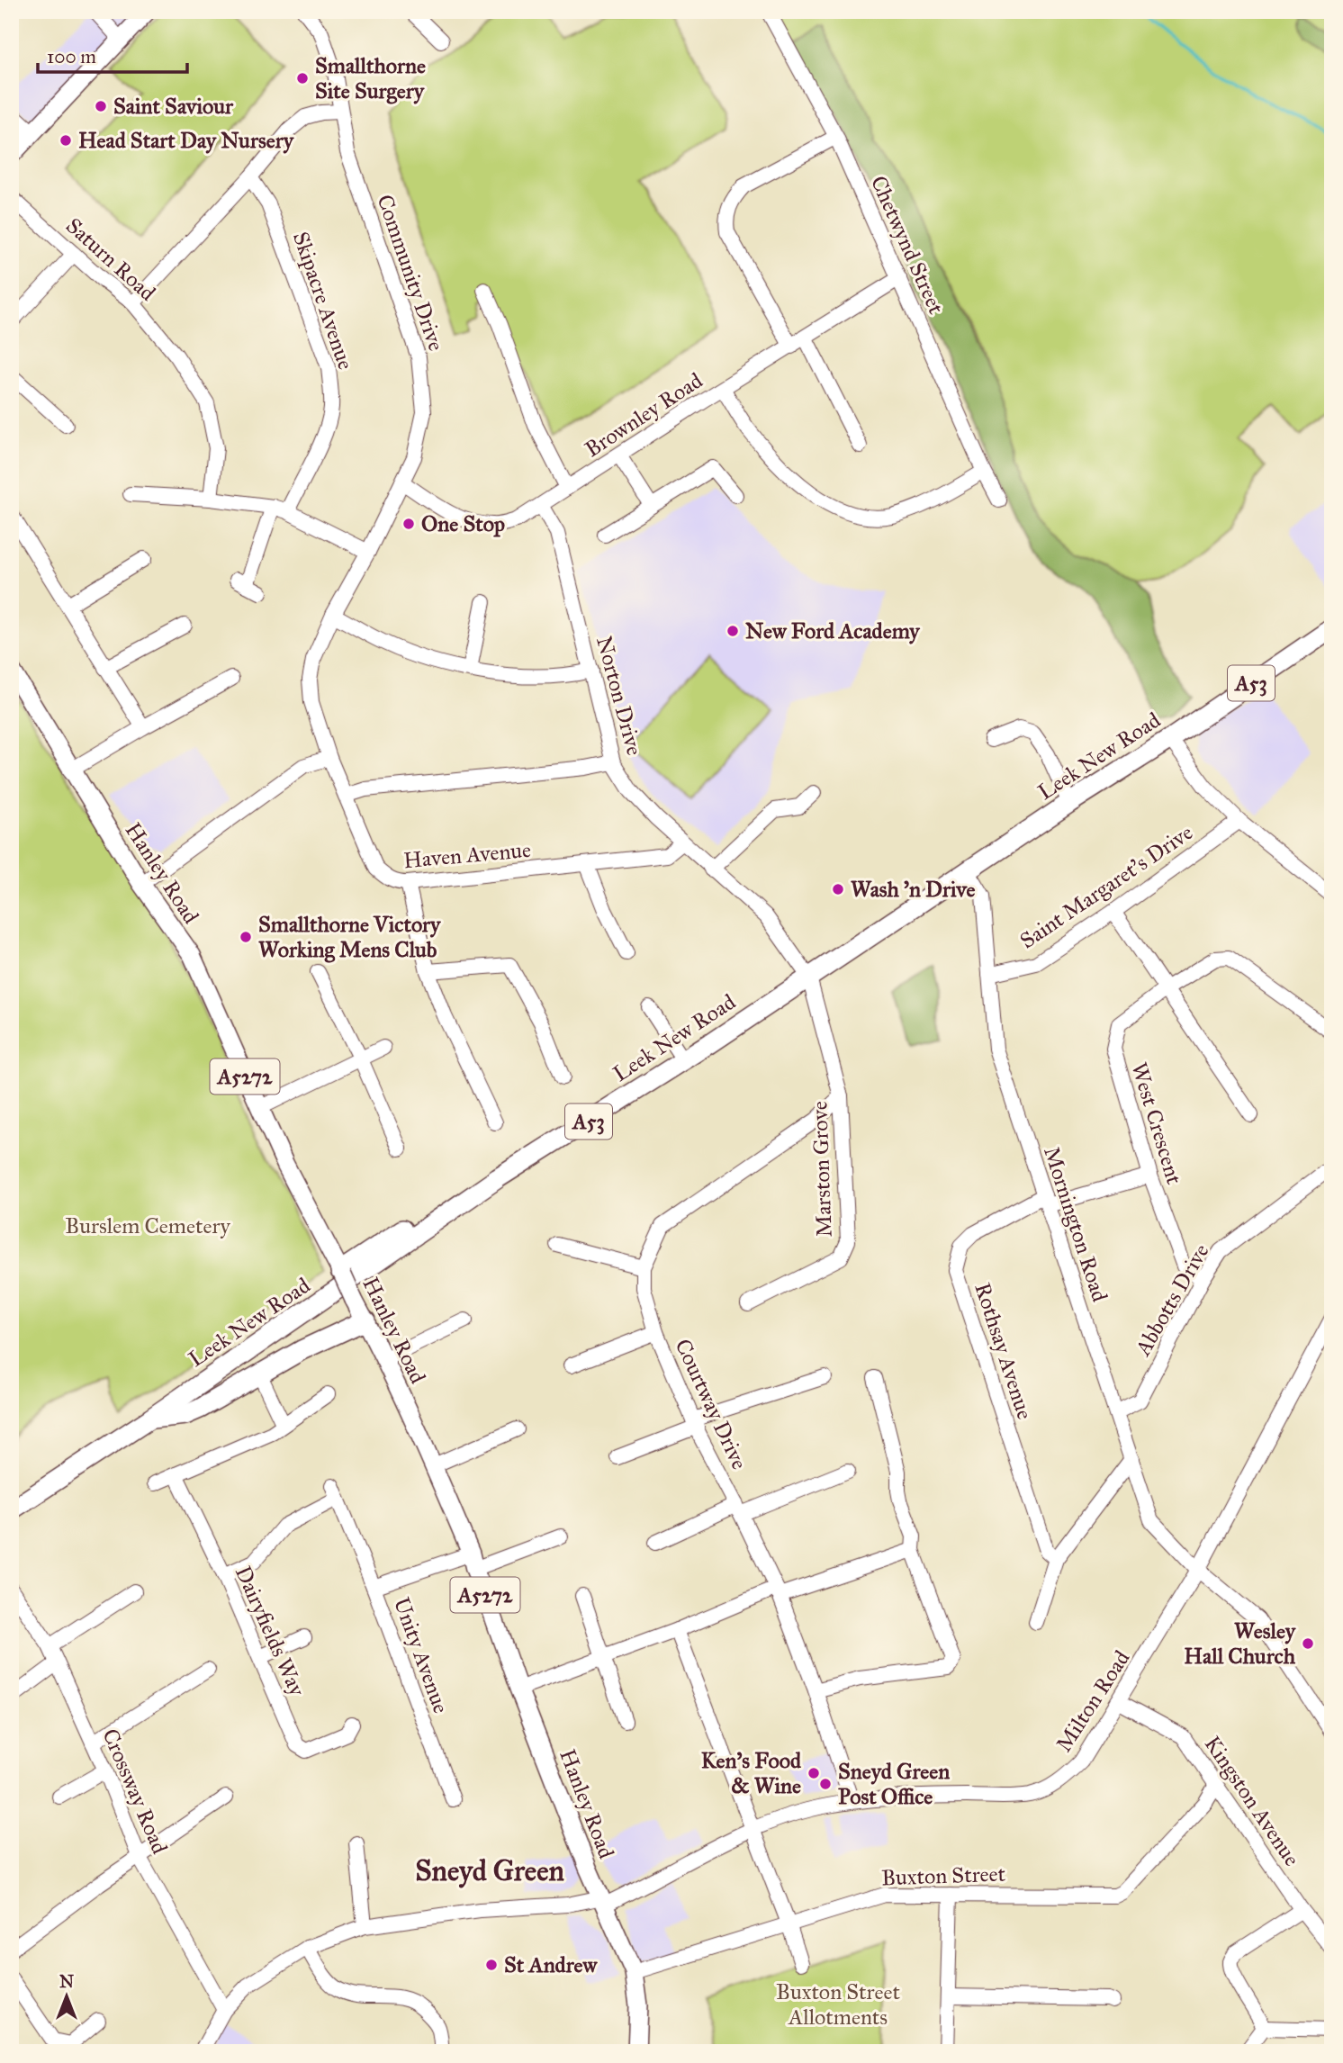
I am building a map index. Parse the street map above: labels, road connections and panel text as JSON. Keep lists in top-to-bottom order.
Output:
{
  "streets": {
    "highway": ["A53", "Leek New Road"],
    "main road": ["Hanley Road", "A5272"],
    "street": [
      "Chetwynd Street",
      "Saturn Road",
      "Community Drive",
      "Skipacre Avenue",
      "Brownley Road",
      "Norton Drive",
      "Haven Avenue",
      "Saint Margaret's Drive",
      "West Crescent",
      "Marston Grove",
      "Mornington Road",
      "Abbotts Drive",
      "Rothsay Avenue",
      "Courtway Drive",
      "Dairyfields Way",
      "Unity Avenue",
      "Milton Road",
      "Crossway Road",
      "Kingston Avenue",
      "Buxton Street"
    ]
  },
  "crossings": [
    ["Chetwynd Street", "Brownley Road"],
    ["Community Drive", "Brownley Road"],
    ["Community Drive", "Haven Avenue"],
    ["Brownley Road", "Norton Drive"],
    ["Norton Drive", "Leek New Road"],
    ["Norton Drive", "Haven Avenue"],
    ["Norton Drive", "Marston Grove"],
    ["Leek New Road", "Marston Grove"],
    ["Leek New Road", "Mornington Road"],
    ["Hanley Road", "Unity Avenue"],
    ["Hanley Road", "Milton Road"],
    ["Hanley Road", "Buxton Street"],
    ["Saint Margaret's Drive", "Mornington Road"],
    ["West Crescent", "Abbotts Drive"],
    ["West Crescent", "Rothsay Avenue"],
    ["Marston Grove", "Courtway Drive"],
    ["Mornington Road", "Abbotts Drive"],
    ["Mornington Road", "Rothsay Avenue"],
    ["Mornington Road", "Milton Road"],
    ["Courtway Drive", "Milton Road"],
    ["Milton Road", "Crossway Road"],
    ["Milton Road", "Kingston Avenue"],
    ["Kingston Avenue", "Buxton Street"]
  ],
  "districts": ["Sneyd Green"],
  "parks": ["Burslem Cemetery", "Buxton Street Allotments"],
  "places": [
    "Smallthorne Site Surgery",
    "Saint Saviour",
    "Head Start Day Nursery",
    "One Stop",
    "New Ford Academy",
    "Wash 'n Drive",
    "Smallthorne Victory Working Mens Club",
    "Wesley Hall Church",
    "Ken's Food & Wine",
    "Sneyd Green Post Office",
    "St Andrew"
  ],
  "scale_bar": "100 m",
  "north": "top"
}
